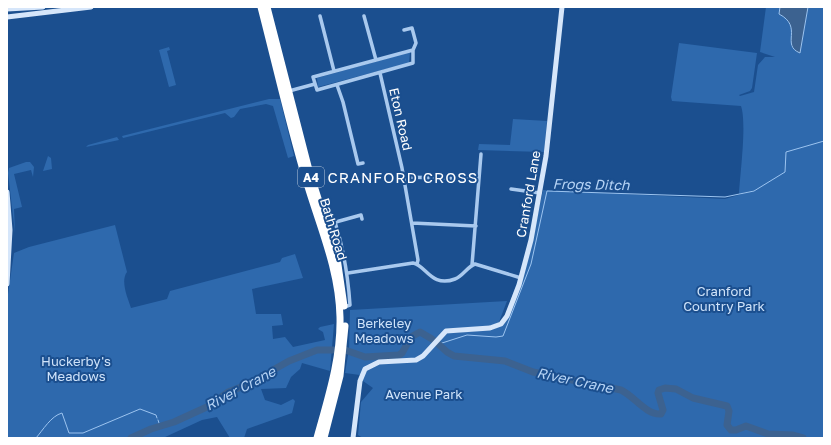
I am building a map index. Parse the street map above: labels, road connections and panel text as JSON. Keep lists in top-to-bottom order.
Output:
{
  "streets": {
    "highway": ["A4", "Bath Road"],
    "street": ["Eton Road", "Cranford Lane"]
  },
  "districts": ["CRANFORD CROSS"],
  "water": ["Frogs Ditch", "River Crane"],
  "parks": [
    "Cranford Country Park",
    "Berkeley Meadows",
    "Huckerby's Meadows",
    "Avenue Park"
  ]
}
